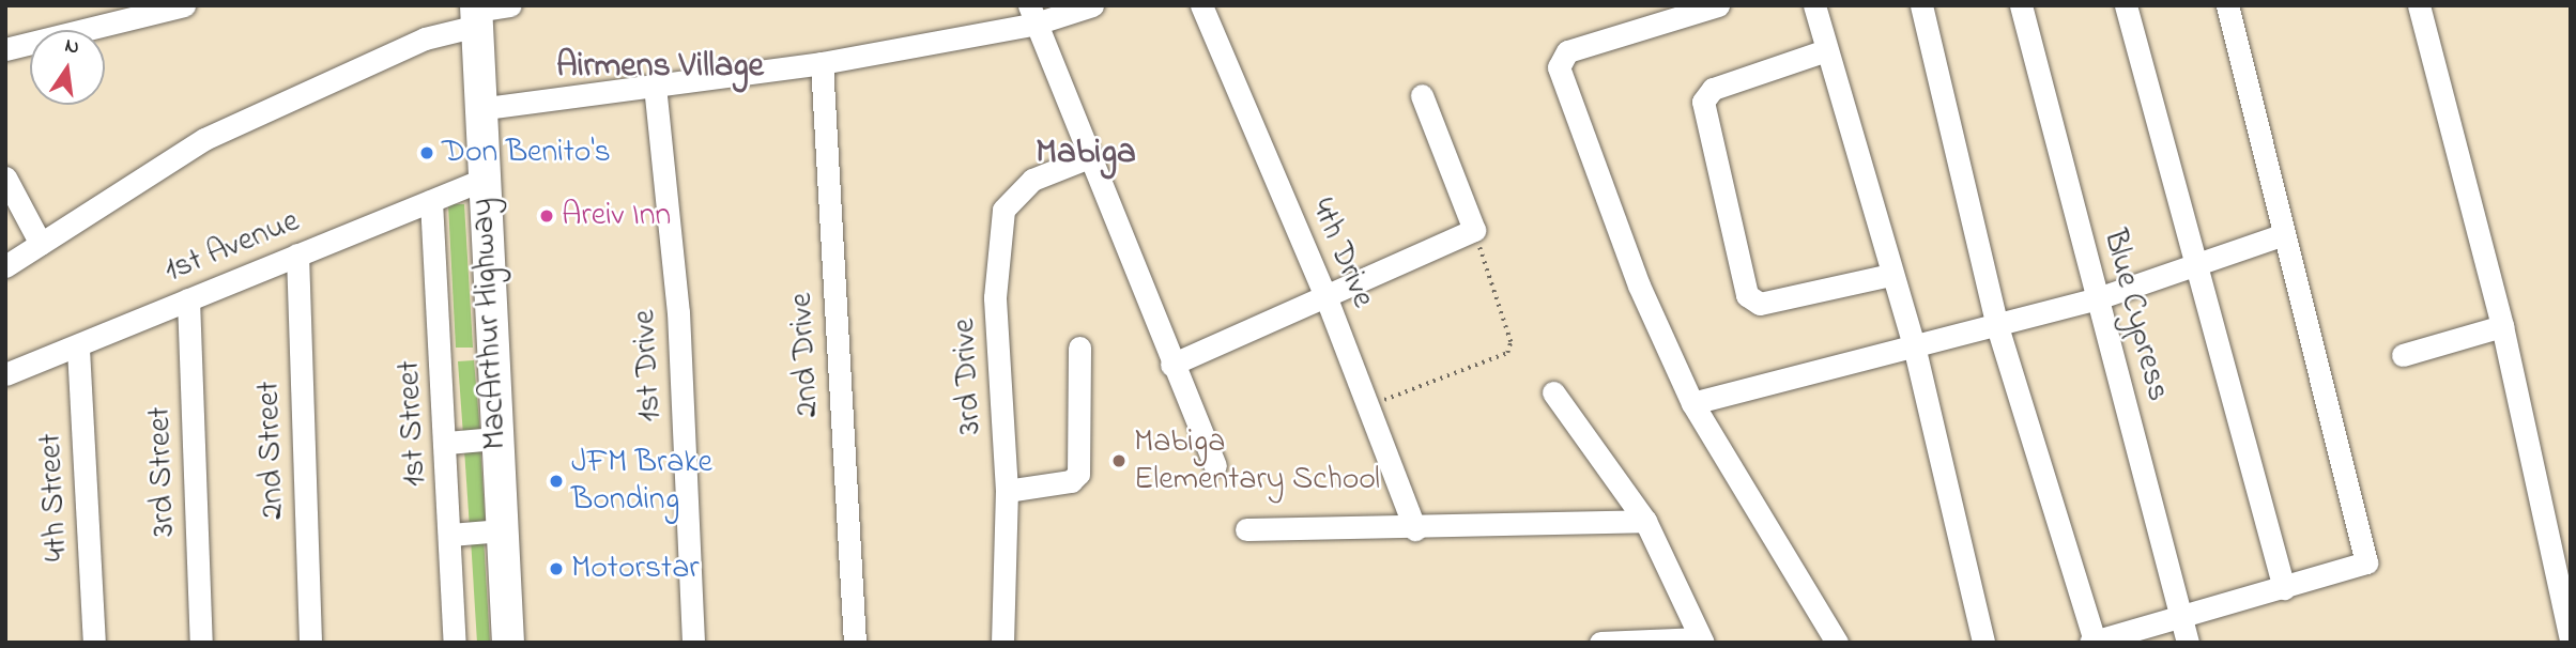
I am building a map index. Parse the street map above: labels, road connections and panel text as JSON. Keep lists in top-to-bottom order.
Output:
{
  "streets": {
    "highway": ["MacArthur Highway"],
    "street": [
      "1st Avenue",
      "4th Drive",
      "Blue Cypress",
      "2nd Drive",
      "1st Drive",
      "3rd Drive",
      "1st Street",
      "2nd Street",
      "3rd Street",
      "4th Street"
    ]
  },
  "crossings": [
    ["1st Avenue", "MacArthur Highway"],
    ["1st Avenue", "1st Street"],
    ["1st Avenue", "2nd Street"],
    ["1st Avenue", "3rd Street"],
    ["1st Avenue", "4th Street"]
  ],
  "districts": ["Airmens Village", "Mabiga"],
  "places": [
    "Don Benito's",
    "Areiv Inn",
    "Mabiga Elementary School",
    "JFM Brake Bonding",
    "Motorstar"
  ],
  "north": "top"
}
